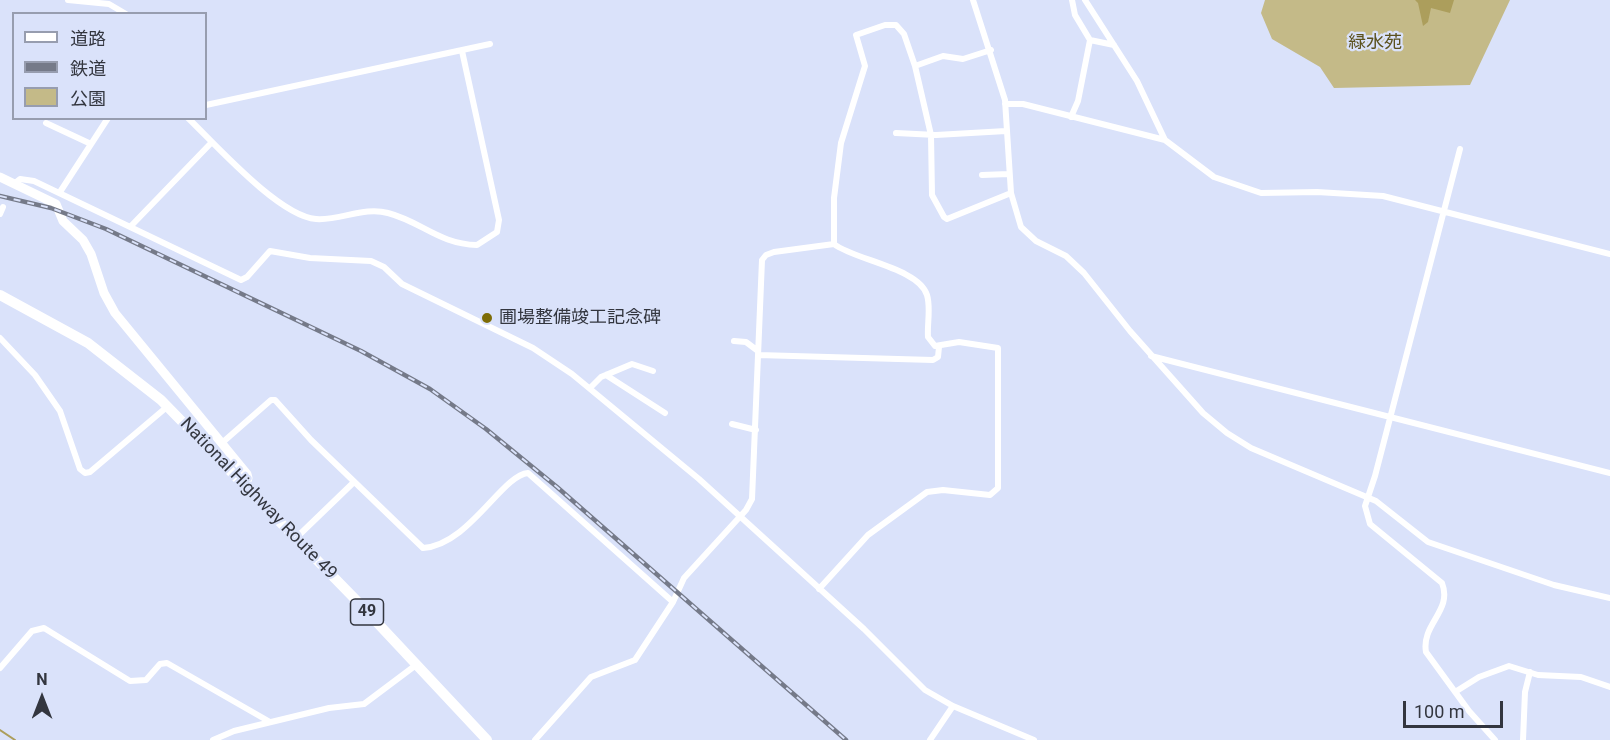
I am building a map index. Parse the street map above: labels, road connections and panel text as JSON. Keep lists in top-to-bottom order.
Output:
{
  "streets": {
    "highway": ["National Highway Route 49", "49"]
  },
  "parks": ["緑水苑"],
  "places": ["圃場整備竣工記念碑"],
  "legend": ["道路", "鉄道", "公園"],
  "scale_bar": "100 m",
  "north": "top"
}
